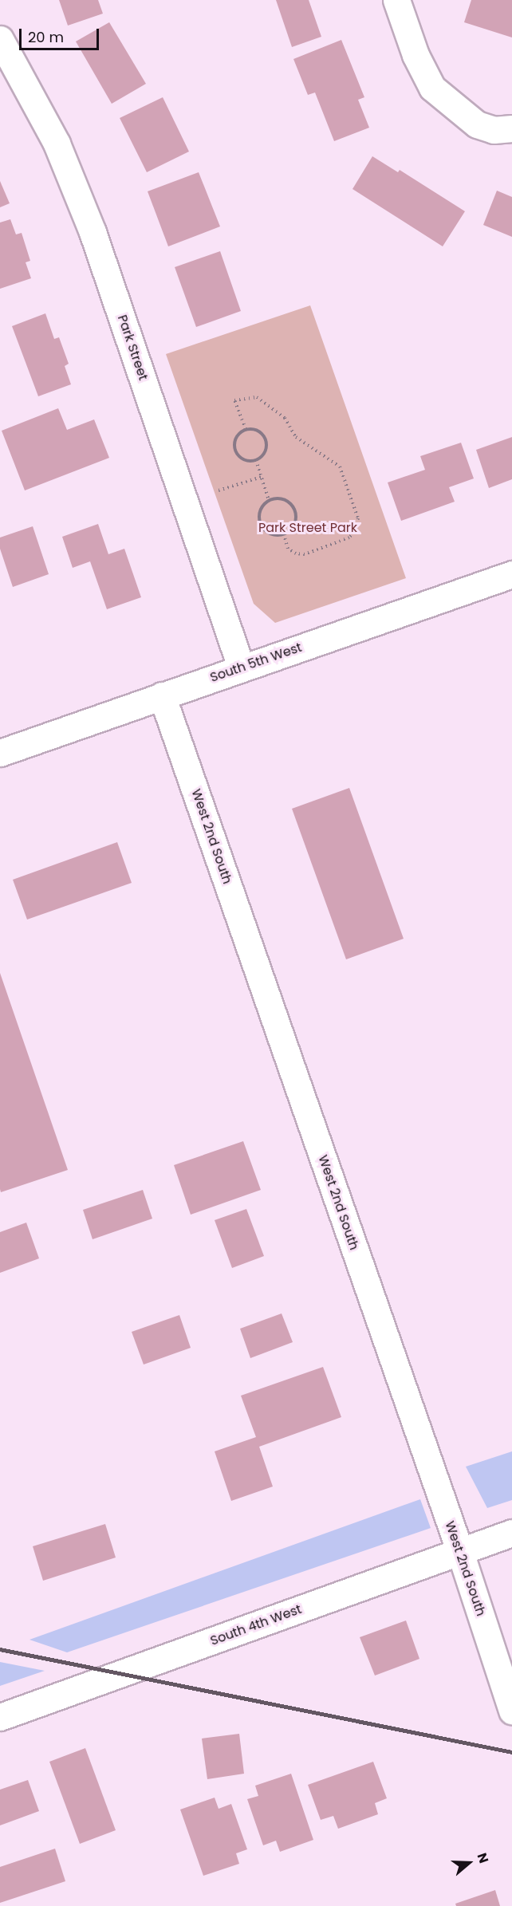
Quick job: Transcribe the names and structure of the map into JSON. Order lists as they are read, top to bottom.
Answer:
{
  "streets": {
    "street": [
      "Park Street",
      "South 5th West",
      "West 2nd South",
      "South 4th West"
    ]
  },
  "crossings": [
    ["Park Street", "South 5th West"],
    ["South 5th West", "West 2nd South"],
    ["West 2nd South", "South 4th West"]
  ],
  "parks": ["Park Street Park"],
  "scale_bar": "20 m",
  "north": "right"
}
